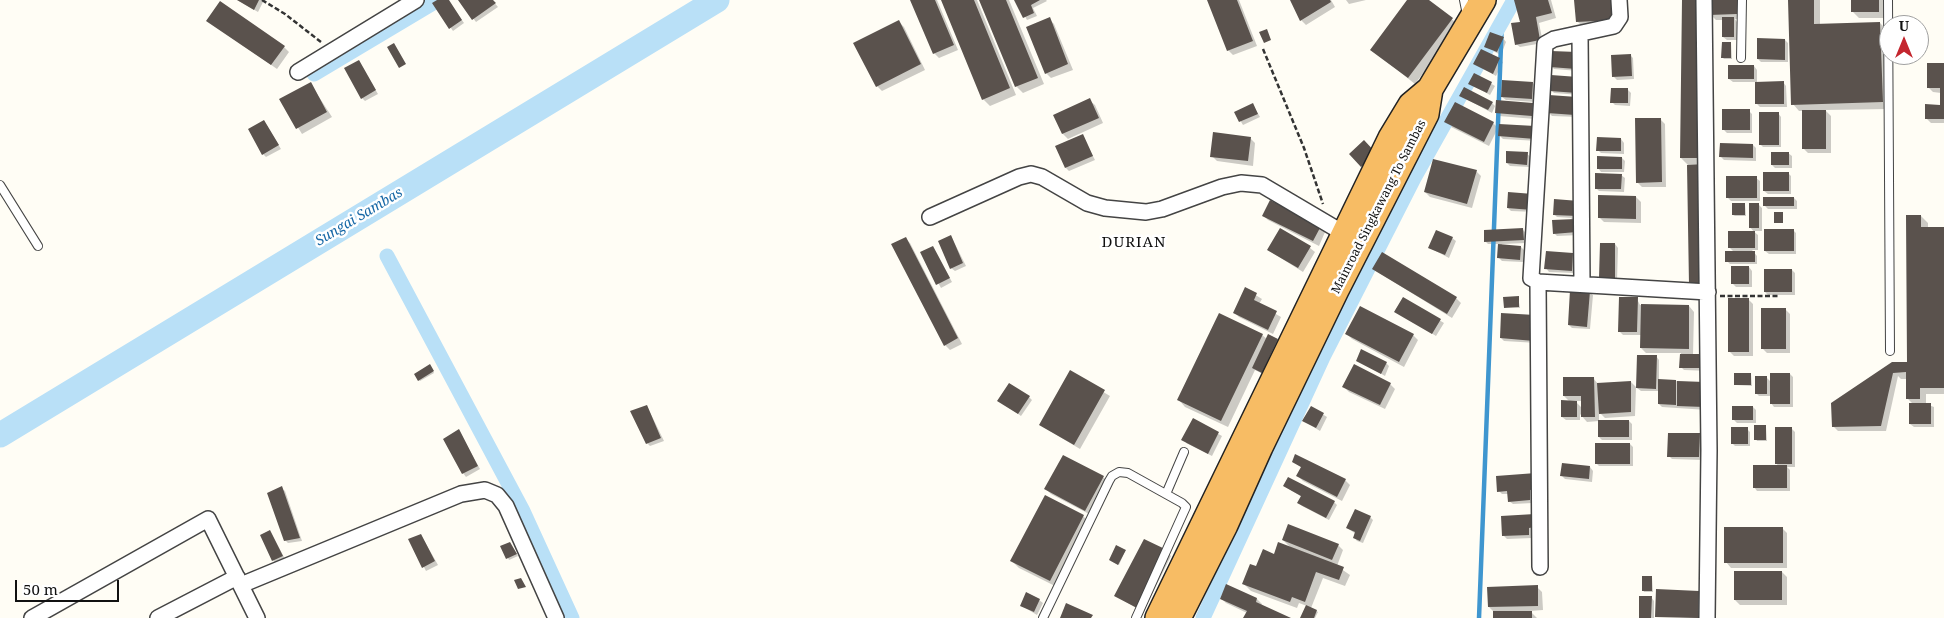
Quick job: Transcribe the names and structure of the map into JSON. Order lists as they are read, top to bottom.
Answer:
{
  "streets": {
    "highway": ["Mainroad Singkawang To Sambas"]
  },
  "districts": ["DURIAN"],
  "water": ["Sungai Sambas"],
  "scale_bar": "50 m",
  "north": "top"
}
